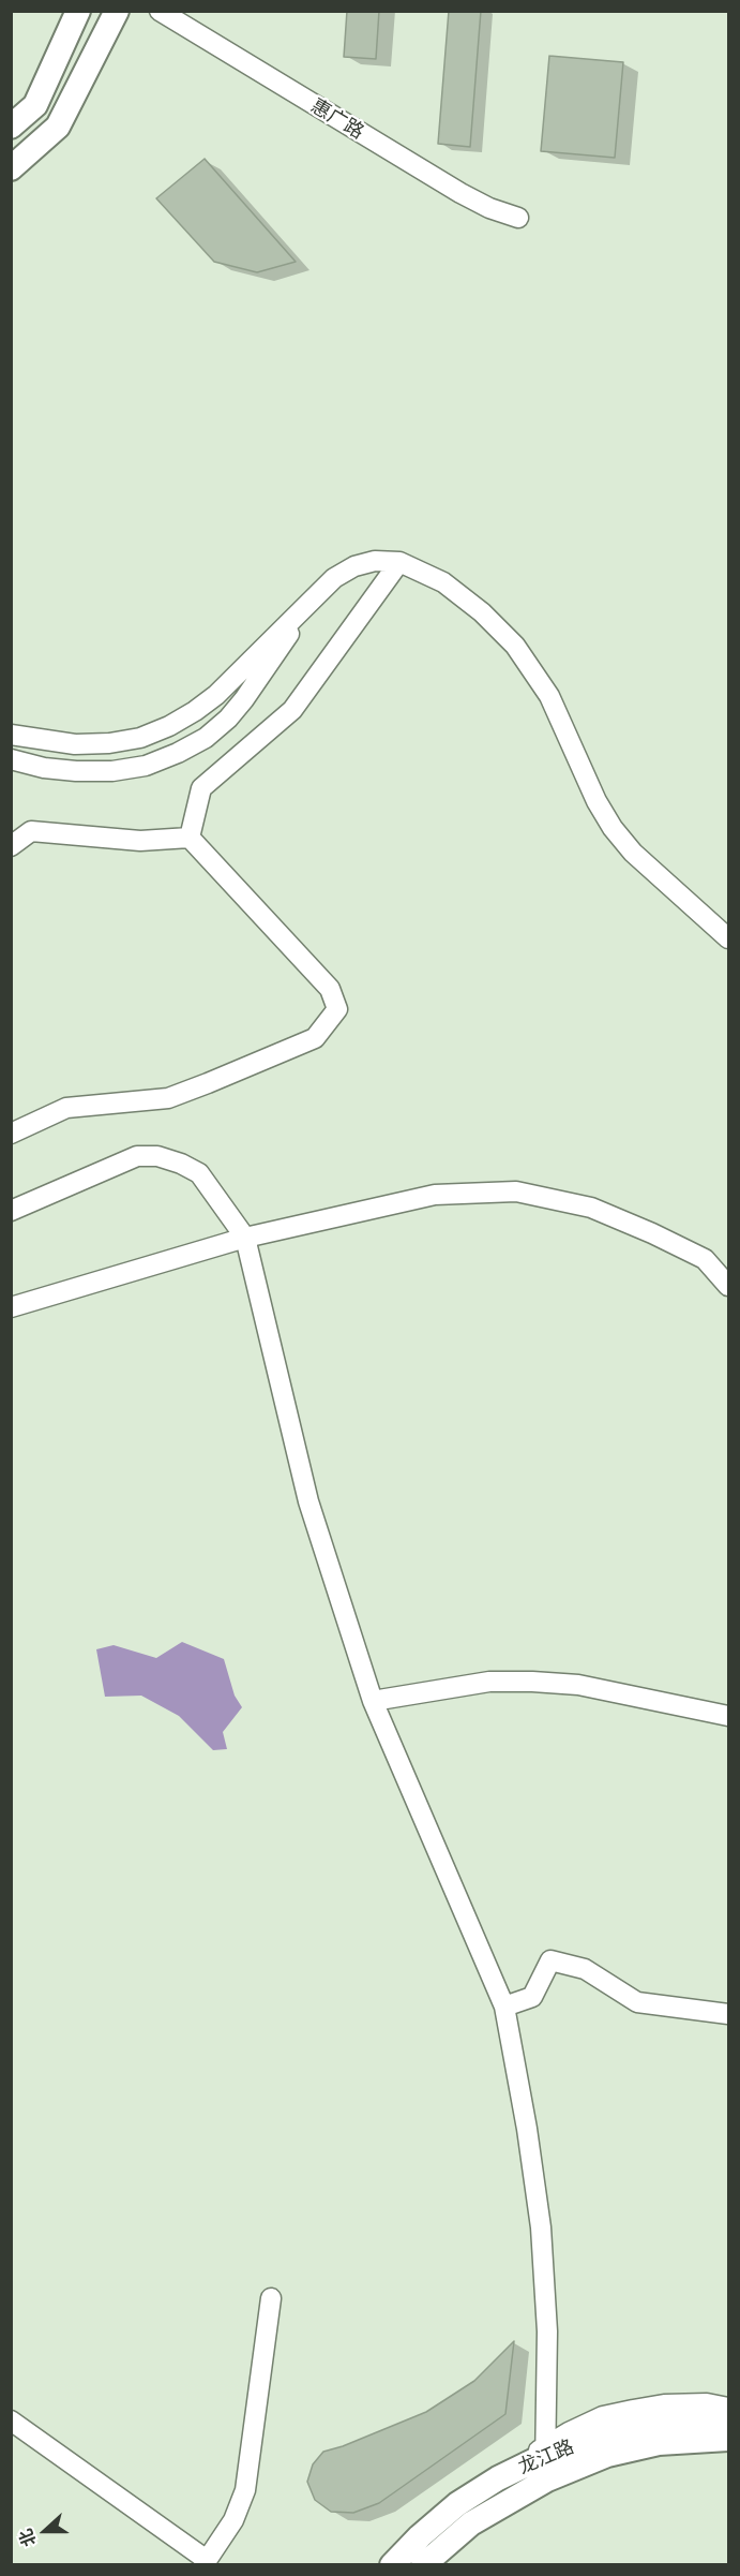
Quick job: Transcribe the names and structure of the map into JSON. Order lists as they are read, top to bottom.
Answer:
{
  "streets": {
    "main road": ["龙江路"],
    "street": ["惠广路"]
  },
  "north": "left"
}
